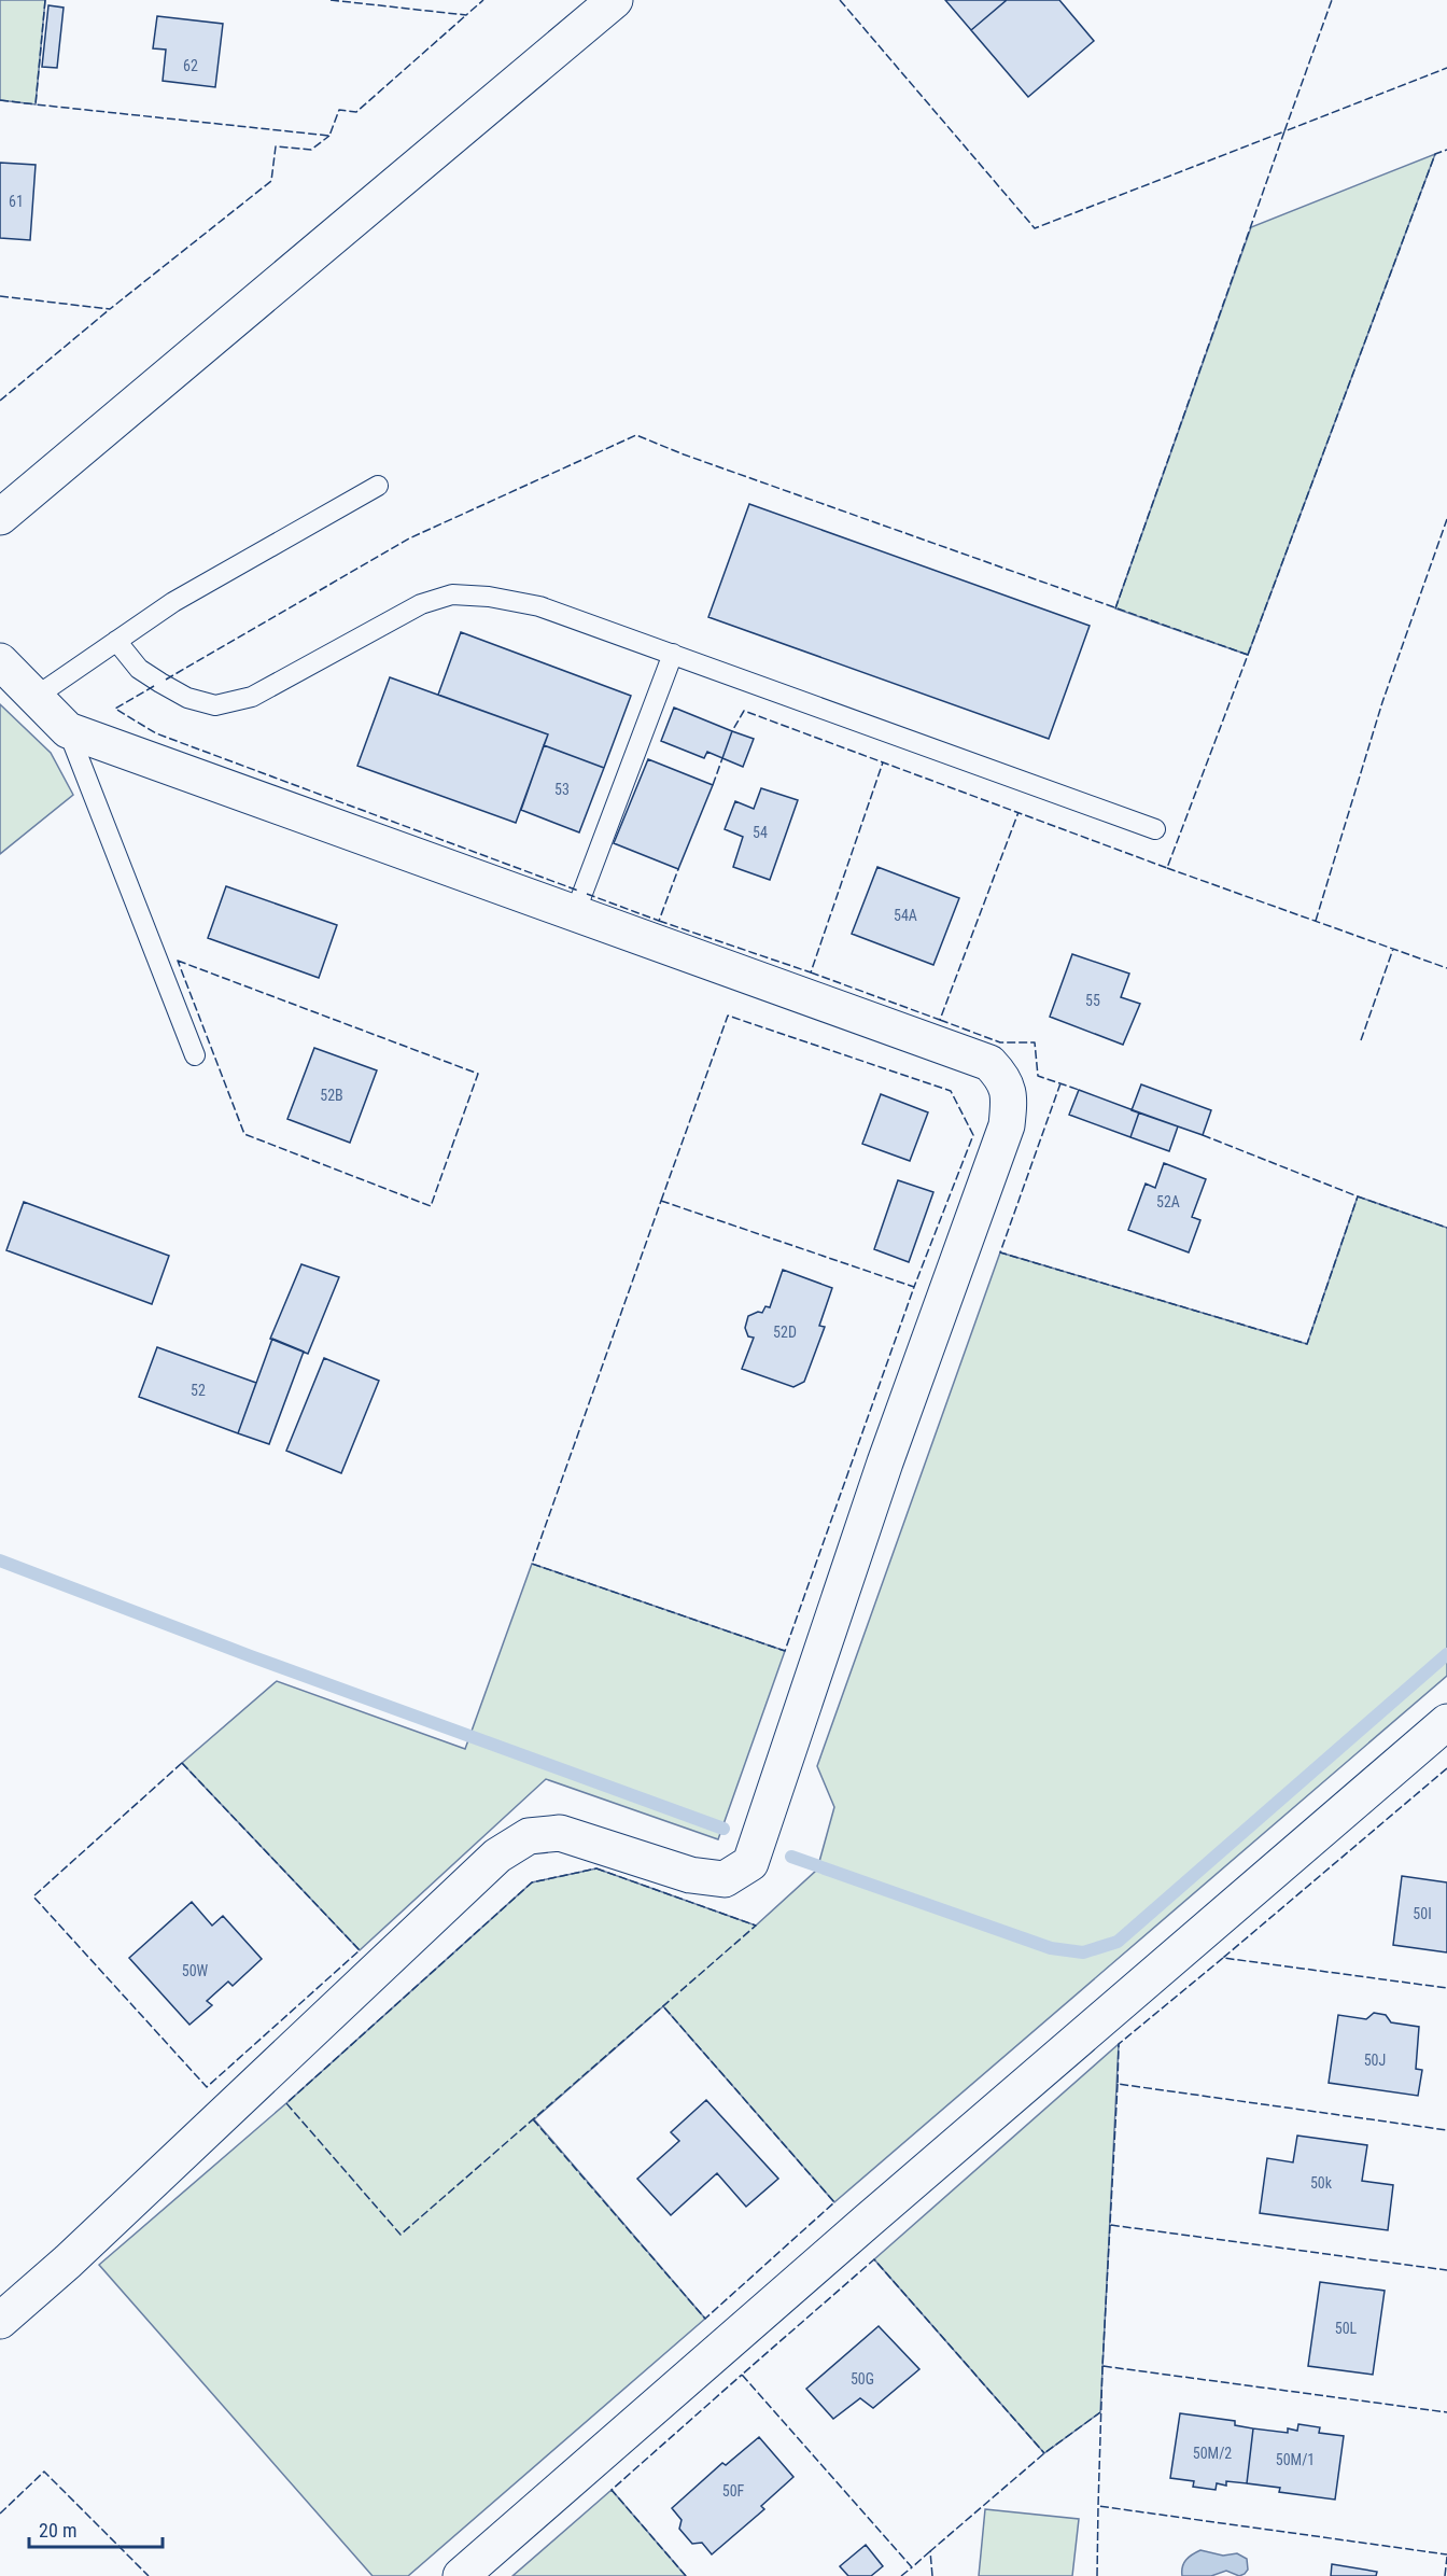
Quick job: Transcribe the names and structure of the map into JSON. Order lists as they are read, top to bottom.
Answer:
{
  "house_numbers": [
    "62",
    "61",
    "53",
    "54",
    "54A",
    "55",
    "52B",
    "52A",
    "52D",
    "52",
    "50I",
    "50W",
    "50J",
    "50k",
    "50L",
    "50G",
    "50M/2",
    "50M/1",
    "50F"
  ],
  "scale_bar": "20 m"
}
